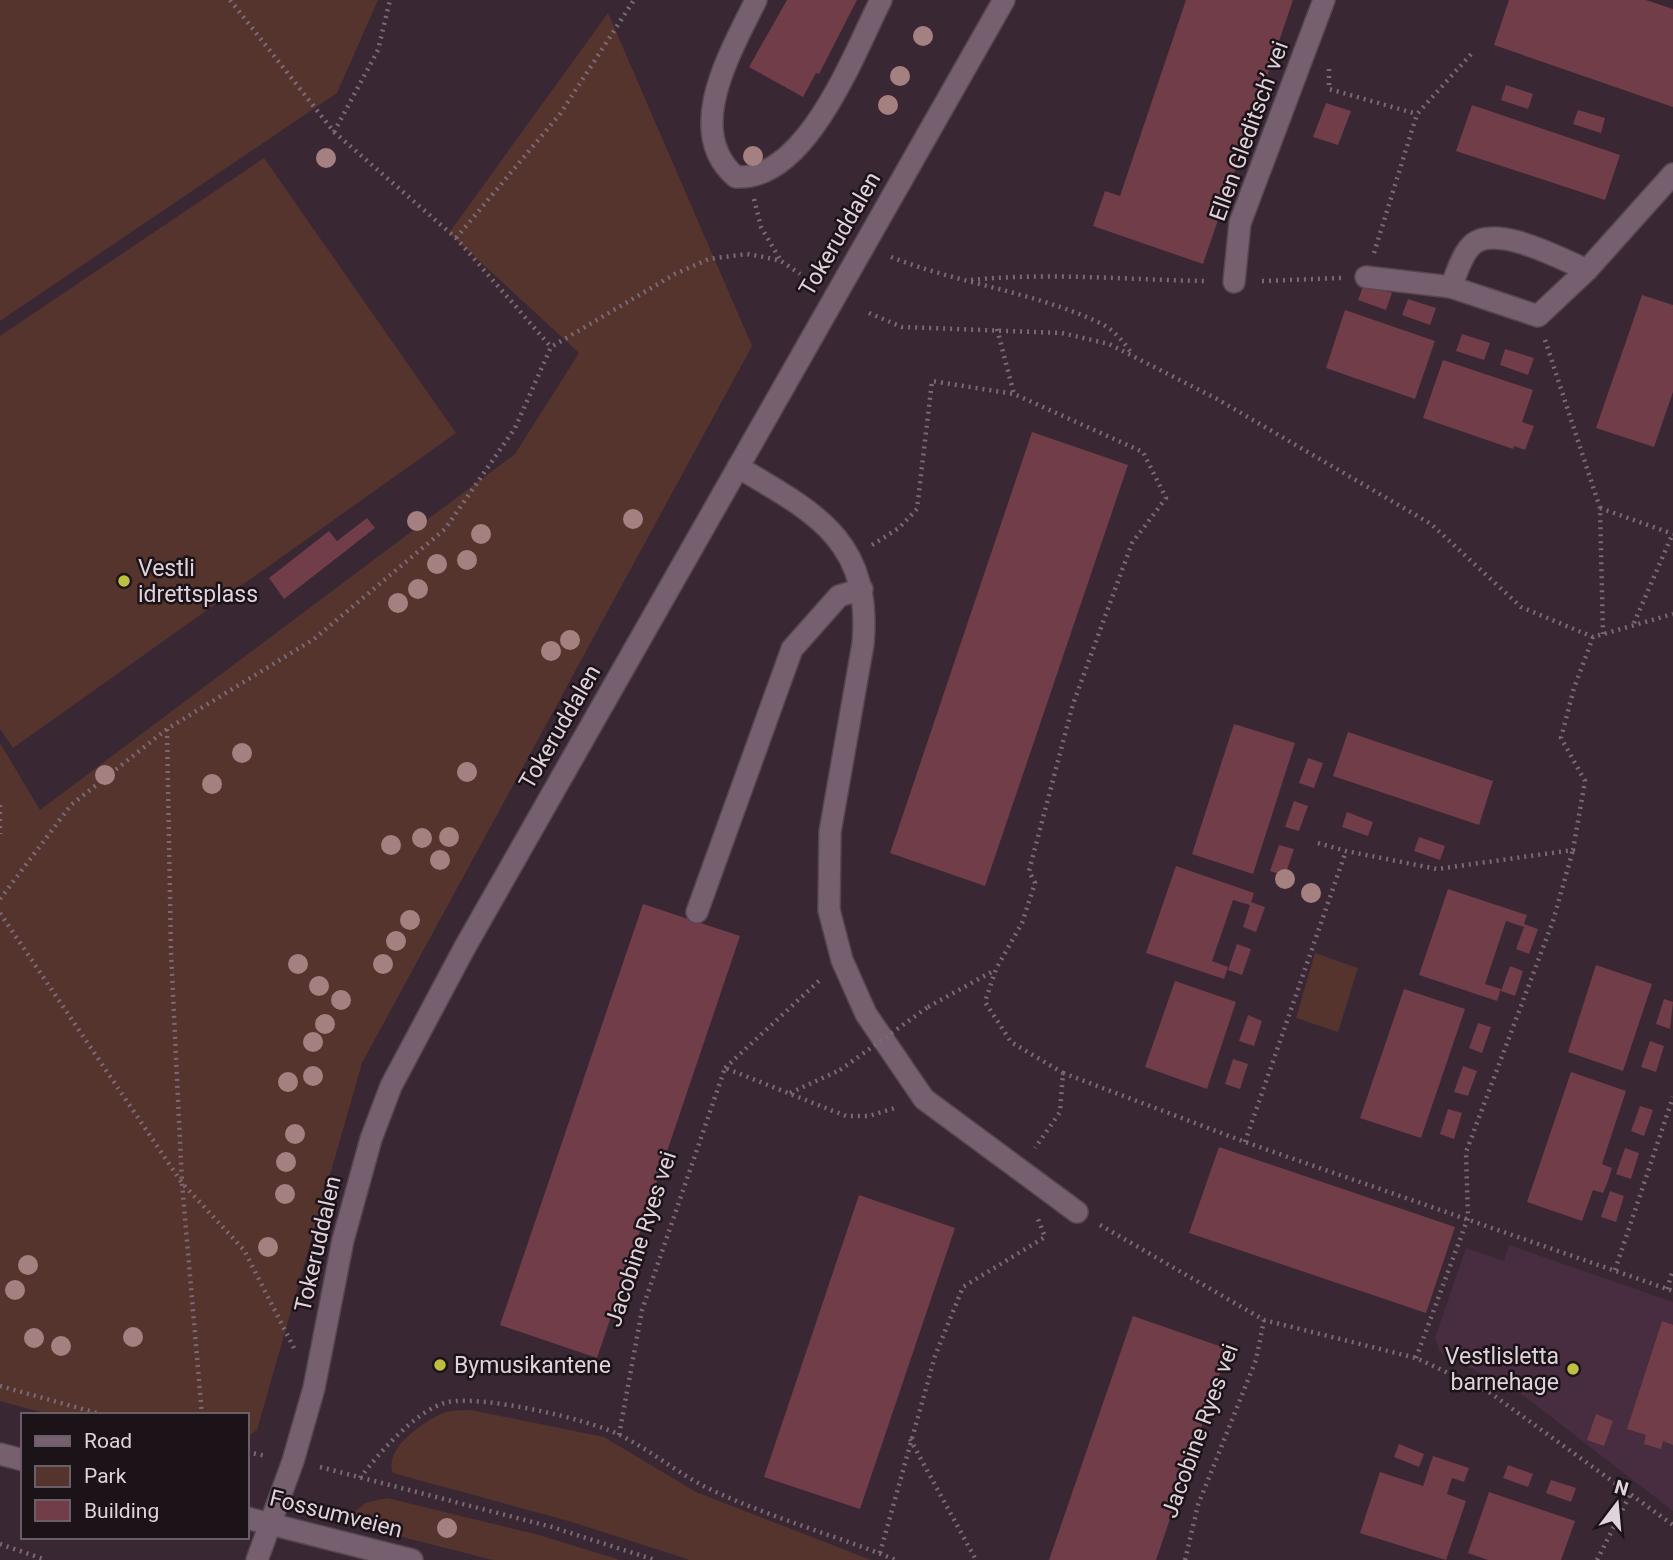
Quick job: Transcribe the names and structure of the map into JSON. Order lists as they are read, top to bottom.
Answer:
{
  "streets": {
    "street": ["Ellen Gleditsch’ vei", "Tokeruddalen", "Fossumveien"],
    "path": ["Jacobine Ryes vei"]
  },
  "crossings": [
    ["Tokeruddalen", "Fossumveien"]
  ],
  "places": ["Vestli idrettsplass", "Bymusikantene", "Vestlisletta barnehage"],
  "legend": ["Road", "Park", "Building"],
  "north": "top"
}
